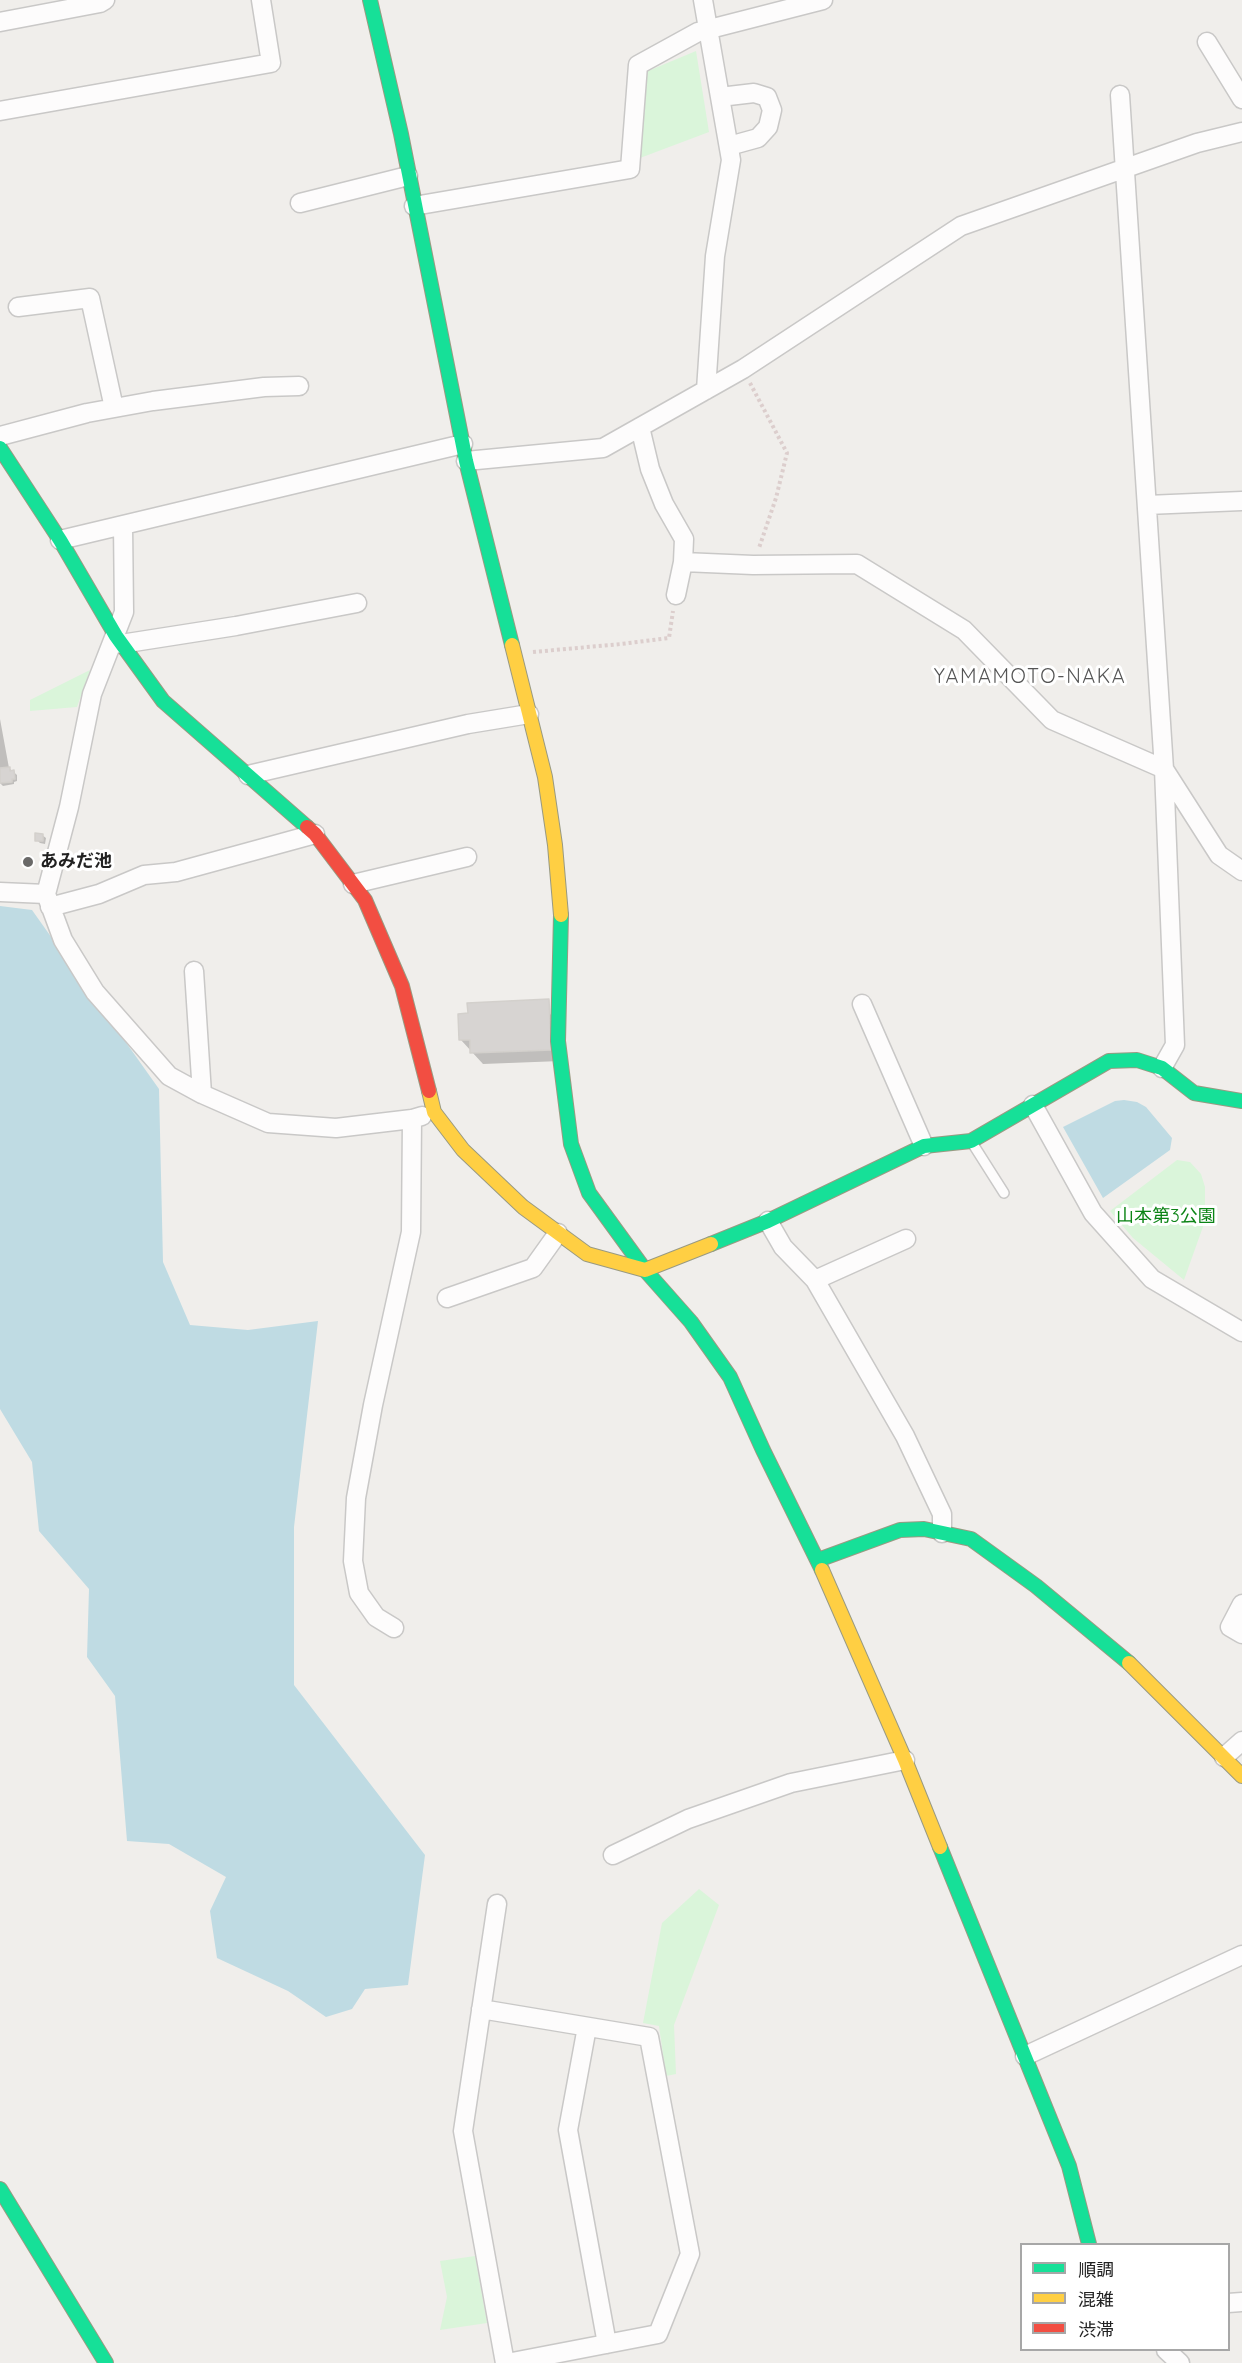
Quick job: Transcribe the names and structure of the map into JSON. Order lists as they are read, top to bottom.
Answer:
{
  "districts": ["YAMAMOTO-NAKA"],
  "parks": ["山本第3公園"],
  "places": ["あみだ池"],
  "legend": ["順調", "混雑", "渋滞"]
}
